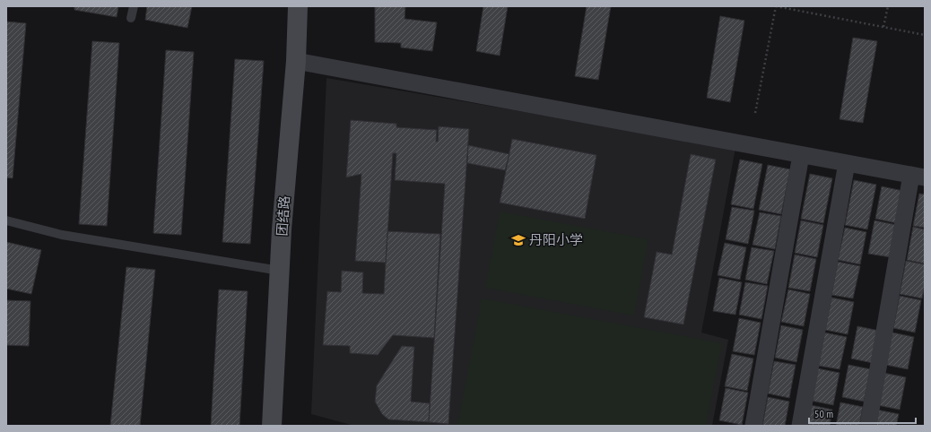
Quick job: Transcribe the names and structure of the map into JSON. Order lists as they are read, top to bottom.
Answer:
{
  "streets": {
    "main road": ["团结路"]
  },
  "places": {
    "school or university": ["丹阳小学"]
  },
  "scale_bar": "50 m"
}
